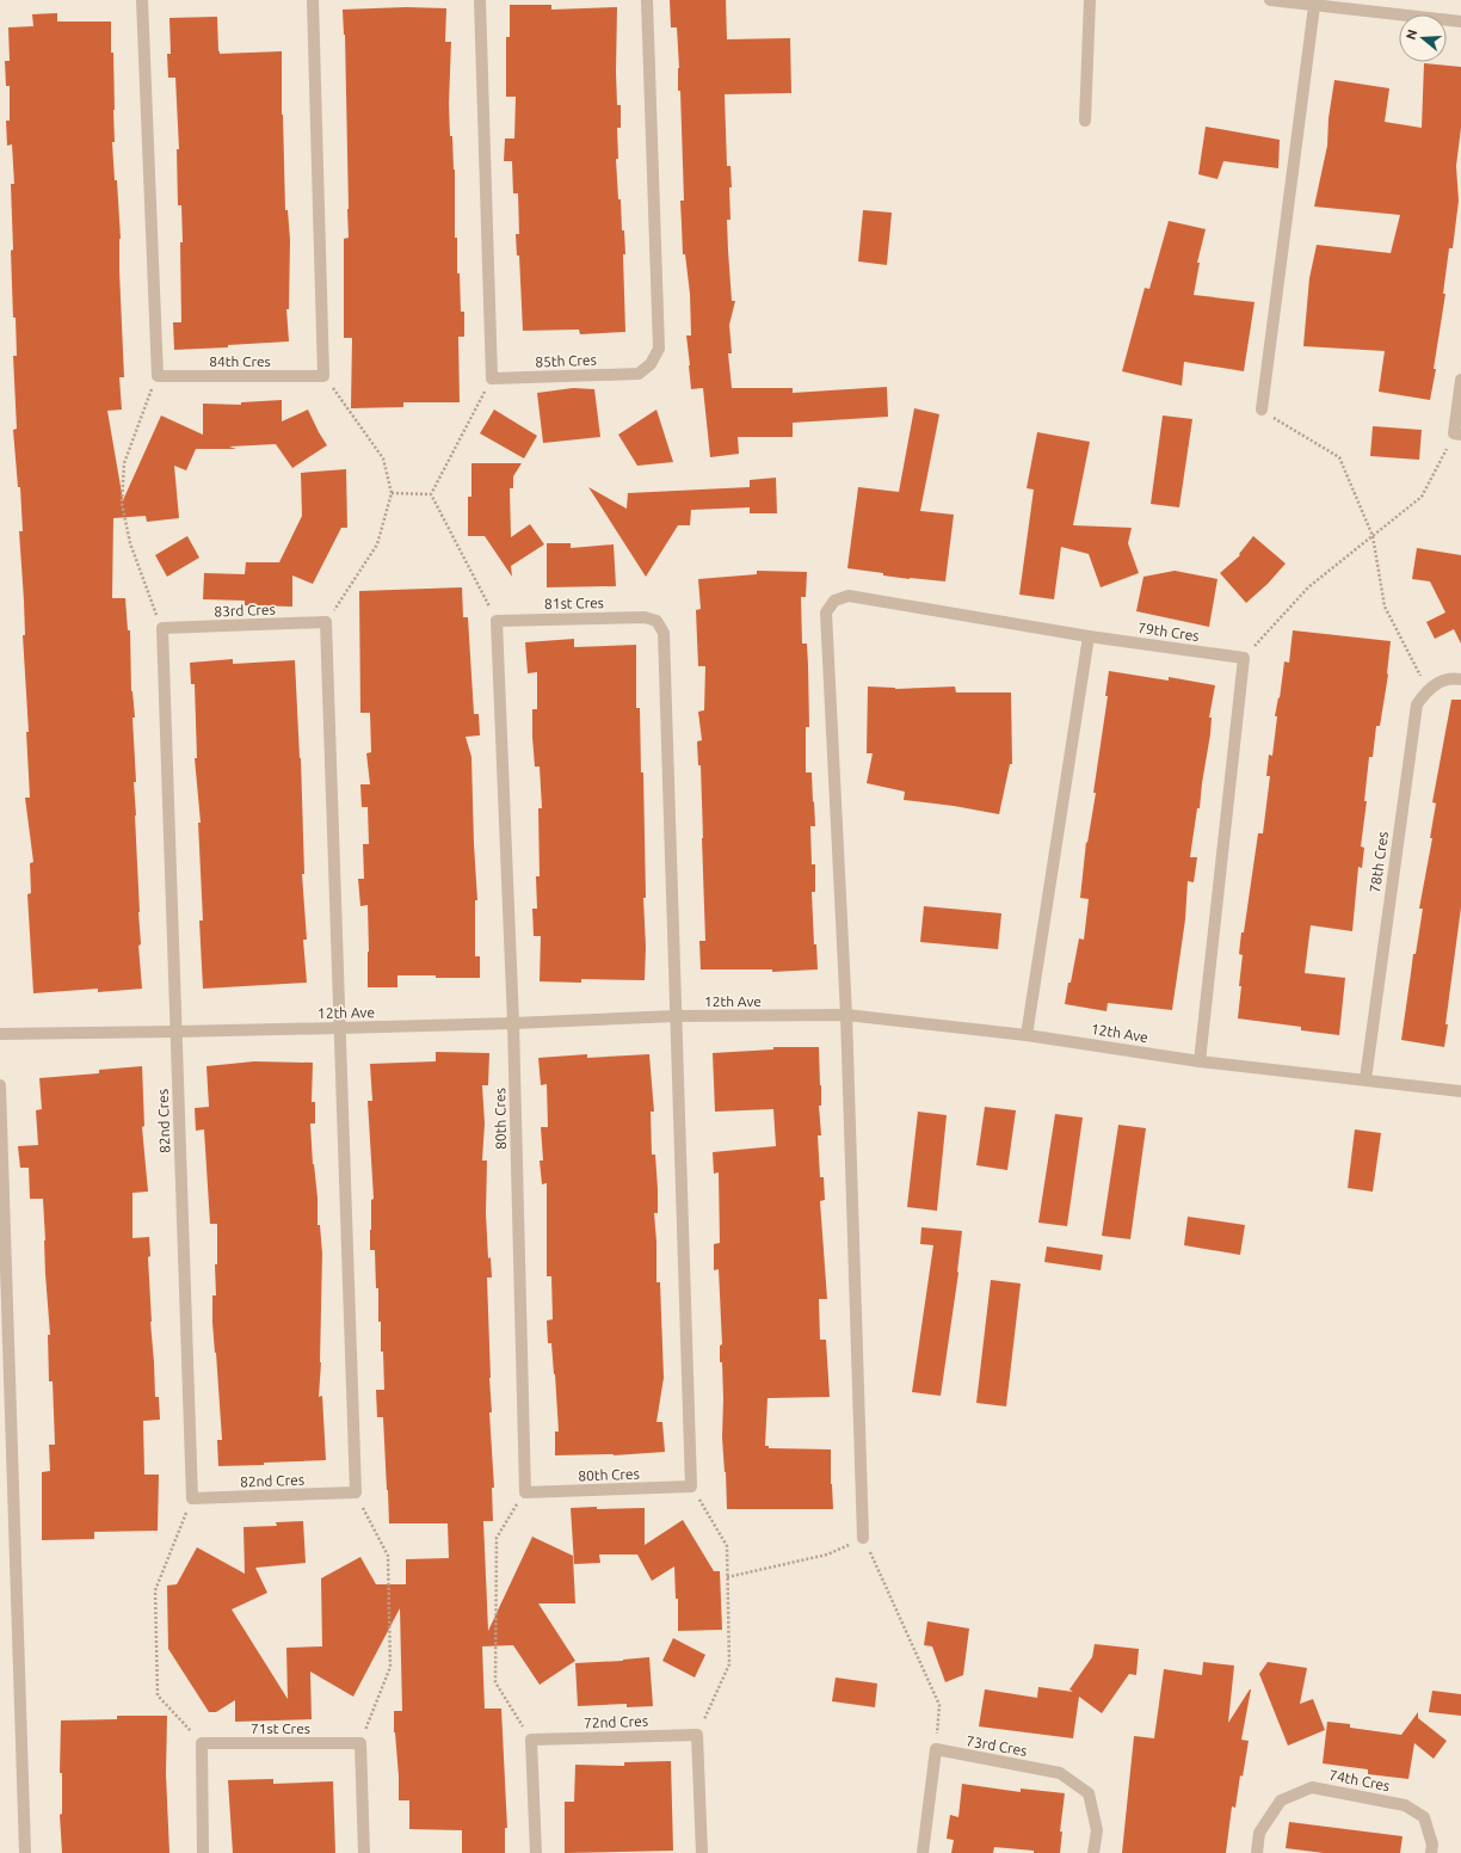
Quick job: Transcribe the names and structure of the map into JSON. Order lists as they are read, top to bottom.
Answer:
{
  "streets": {
    "street": [
      "84th Cres",
      "85th Cres",
      "81st Cres",
      "83rd Cres",
      "79th Cres",
      "78th Cres",
      "12th Ave",
      "80th Cres",
      "82nd Cres",
      "72nd Cres",
      "71st Cres",
      "73rd Cres",
      "74th Cres"
    ]
  },
  "crossings": [
    ["81st Cres", "12th Ave"],
    ["79th Cres", "12th Ave"],
    ["78th Cres", "12th Ave"],
    ["12th Ave", "80th Cres"],
    ["12th Ave", "82nd Cres"]
  ],
  "north": "left"
}
